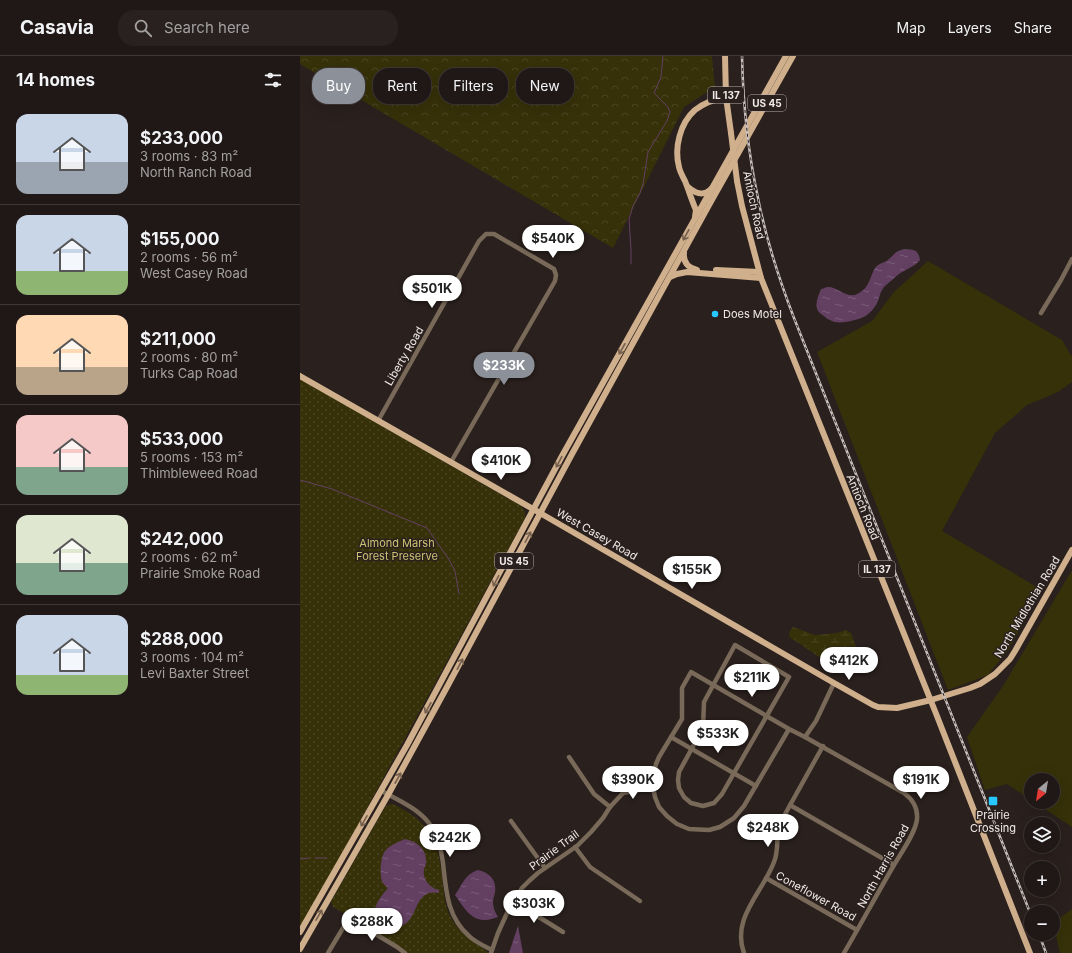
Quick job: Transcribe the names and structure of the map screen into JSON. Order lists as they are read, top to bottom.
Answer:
{
  "streets": {
    "main road": [
      "IL 137",
      "US 45",
      "Antioch Road",
      "West Casey Road",
      "North Midlothian Road"
    ],
    "street": [
      "Liberty Road",
      "Prairie Trail",
      "North Harris Road",
      "Coneflower Road"
    ]
  },
  "crossings": [
    ["US 45", "West Casey Road"],
    ["Antioch Road", "West Casey Road"],
    ["Antioch Road", "North Midlothian Road"],
    ["Liberty Road", "West Casey Road"],
    ["West Casey Road", "North Midlothian Road"],
    ["North Harris Road", "Coneflower Road"]
  ],
  "parks": ["Almond Marsh Forest Preserve"],
  "places": {
    "other": ["Does Motel"],
    "transit": ["Prairie Crossing"]
  },
  "north": "bottom left",
  "page": {
    "header": "Casavia",
    "search": "Search here",
    "nav": ["Map", "Layers", "Share"],
    "heading": "14 homes",
    "chip": [
      "Buy",
      "Rent",
      "Filters",
      "New"
    ],
    "list": [
      {
        "name": "$233,000",
        "note": "3 rooms · 83 m² · North Ranch Road"
      },
      {
        "name": "$155,000",
        "note": "2 rooms · 56 m² · West Casey Road"
      },
      {
        "name": "$211,000",
        "note": "2 rooms · 80 m² · Turks Cap Road"
      },
      {
        "name": "$533,000",
        "note": "5 rooms · 153 m² · Thimbleweed Road"
      },
      {
        "name": "$242,000",
        "note": "2 rooms · 62 m² · Prairie Smoke Road"
      },
      {
        "name": "$288,000",
        "note": "3 rooms · 104 m² · Levi Baxter Street"
      }
    ],
    "price": [
      "$540K",
      "$501K",
      "$233K",
      "$410K",
      "$155K",
      "$412K",
      "$211K",
      "$533K",
      "$390K",
      "$191K",
      "$248K",
      "$242K",
      "$303K",
      "$288K"
    ],
    "map_buttons": ["+", "−"]
  }
}
